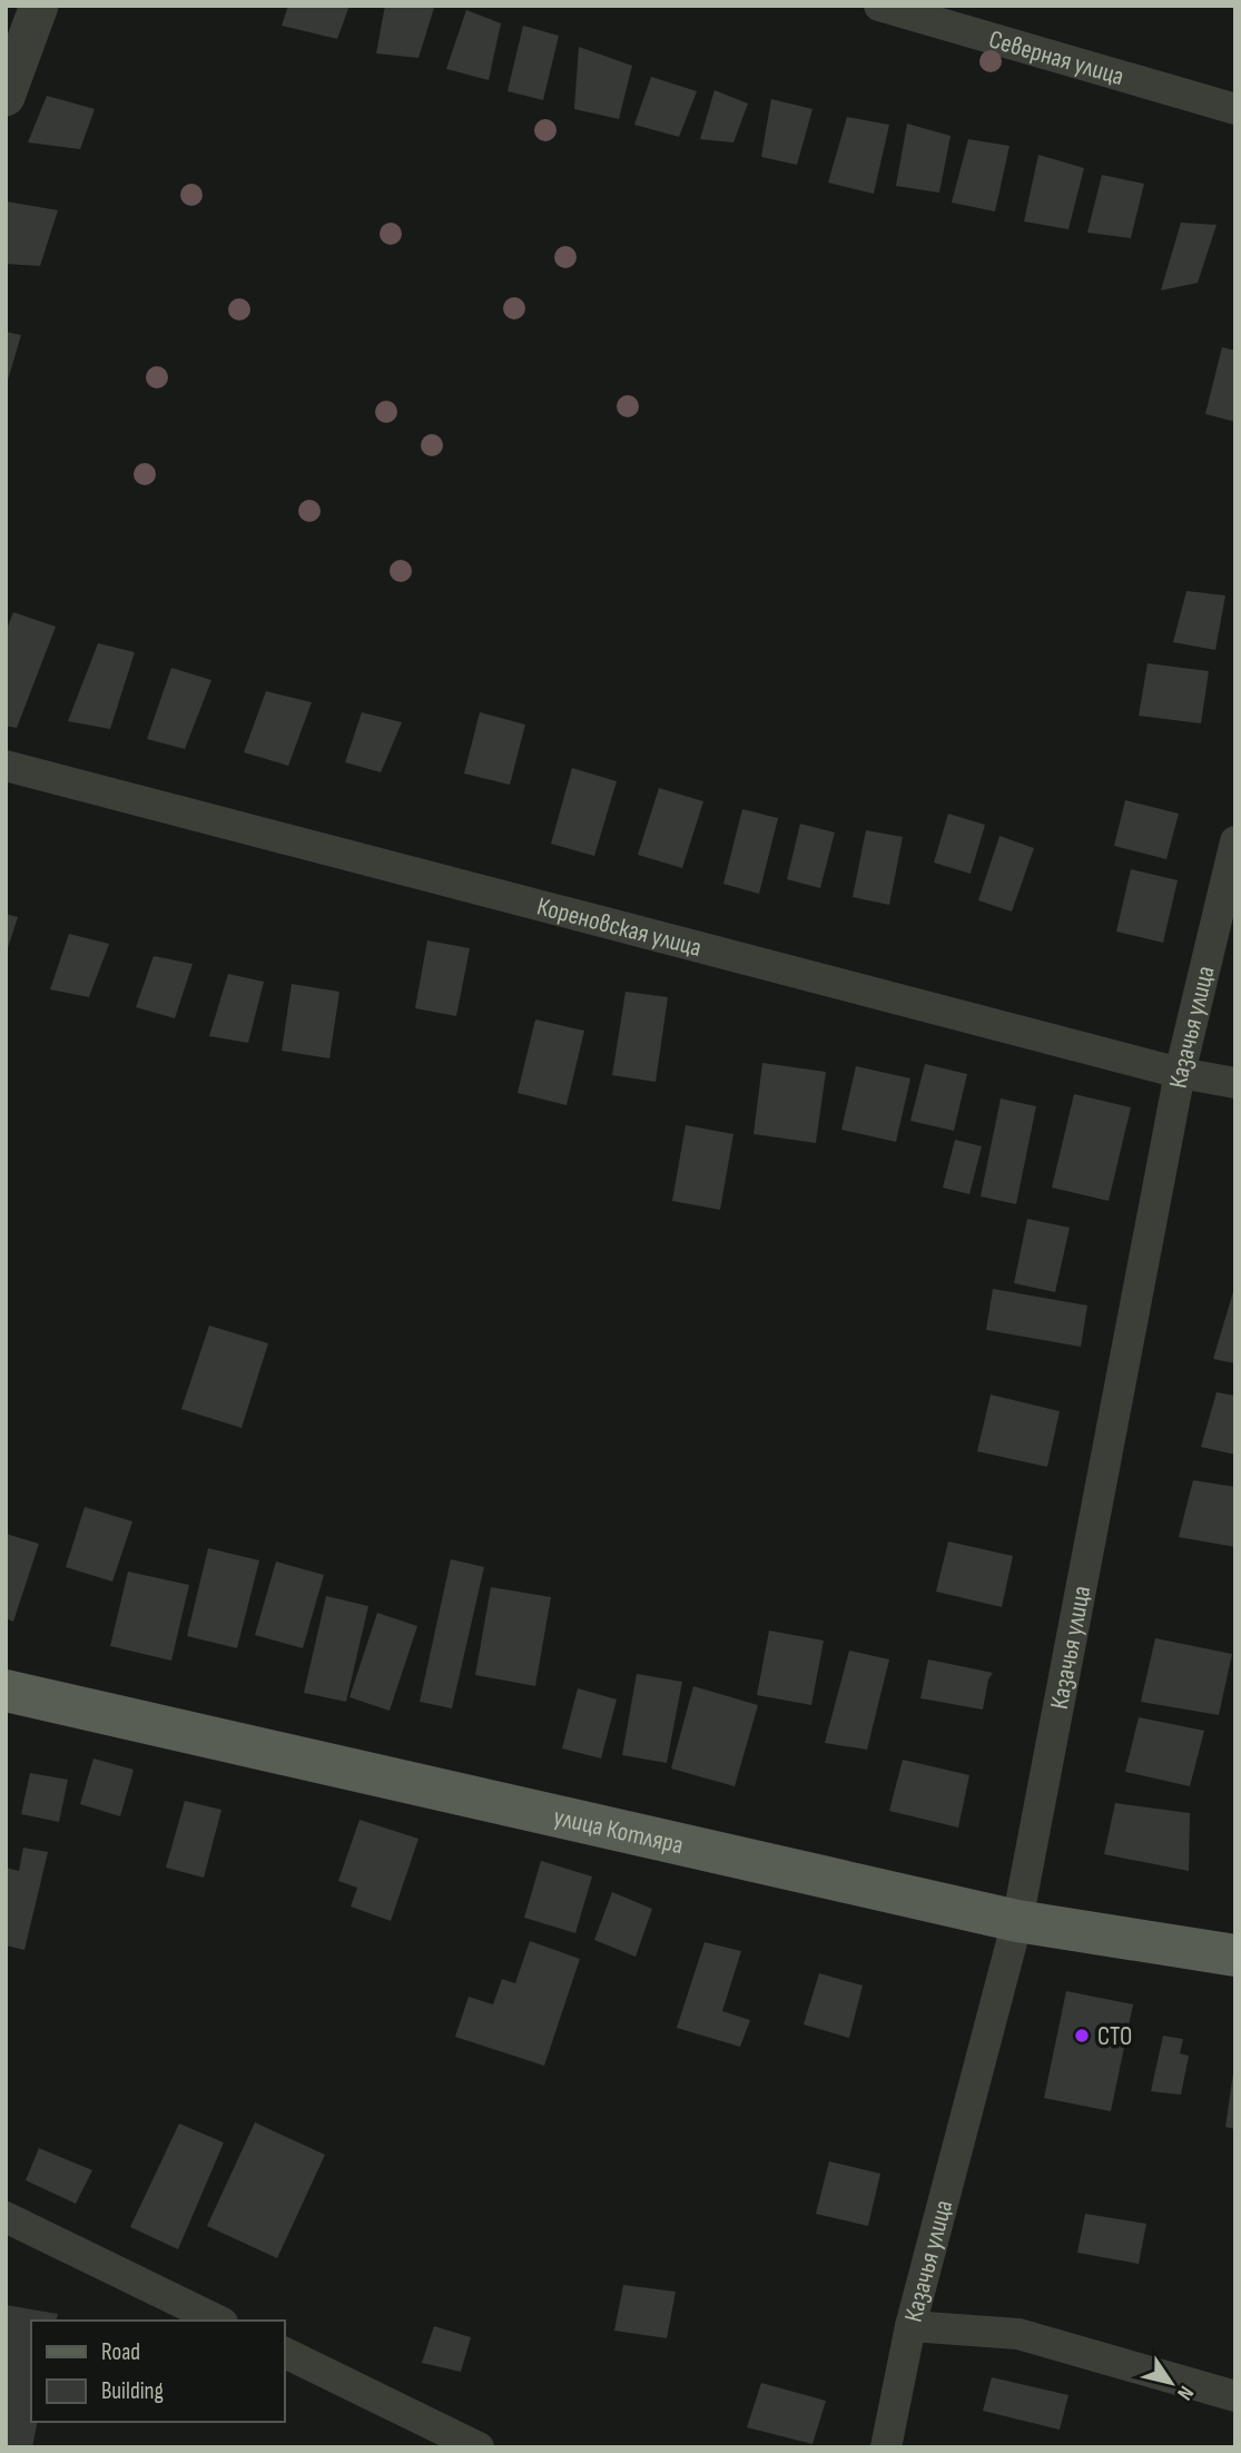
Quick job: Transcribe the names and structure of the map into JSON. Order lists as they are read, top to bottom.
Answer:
{
  "streets": {
    "main road": ["улица Котляра"],
    "street": ["Северная улица", "Кореновская улица", "Казачья улица"]
  },
  "crossings": [
    ["Кореновская улица", "Казачья улица"],
    ["Казачья улица", "улица Котляра"]
  ],
  "places": ["СТО"],
  "legend": ["Road", "Building"],
  "north": "bottom right"
}
